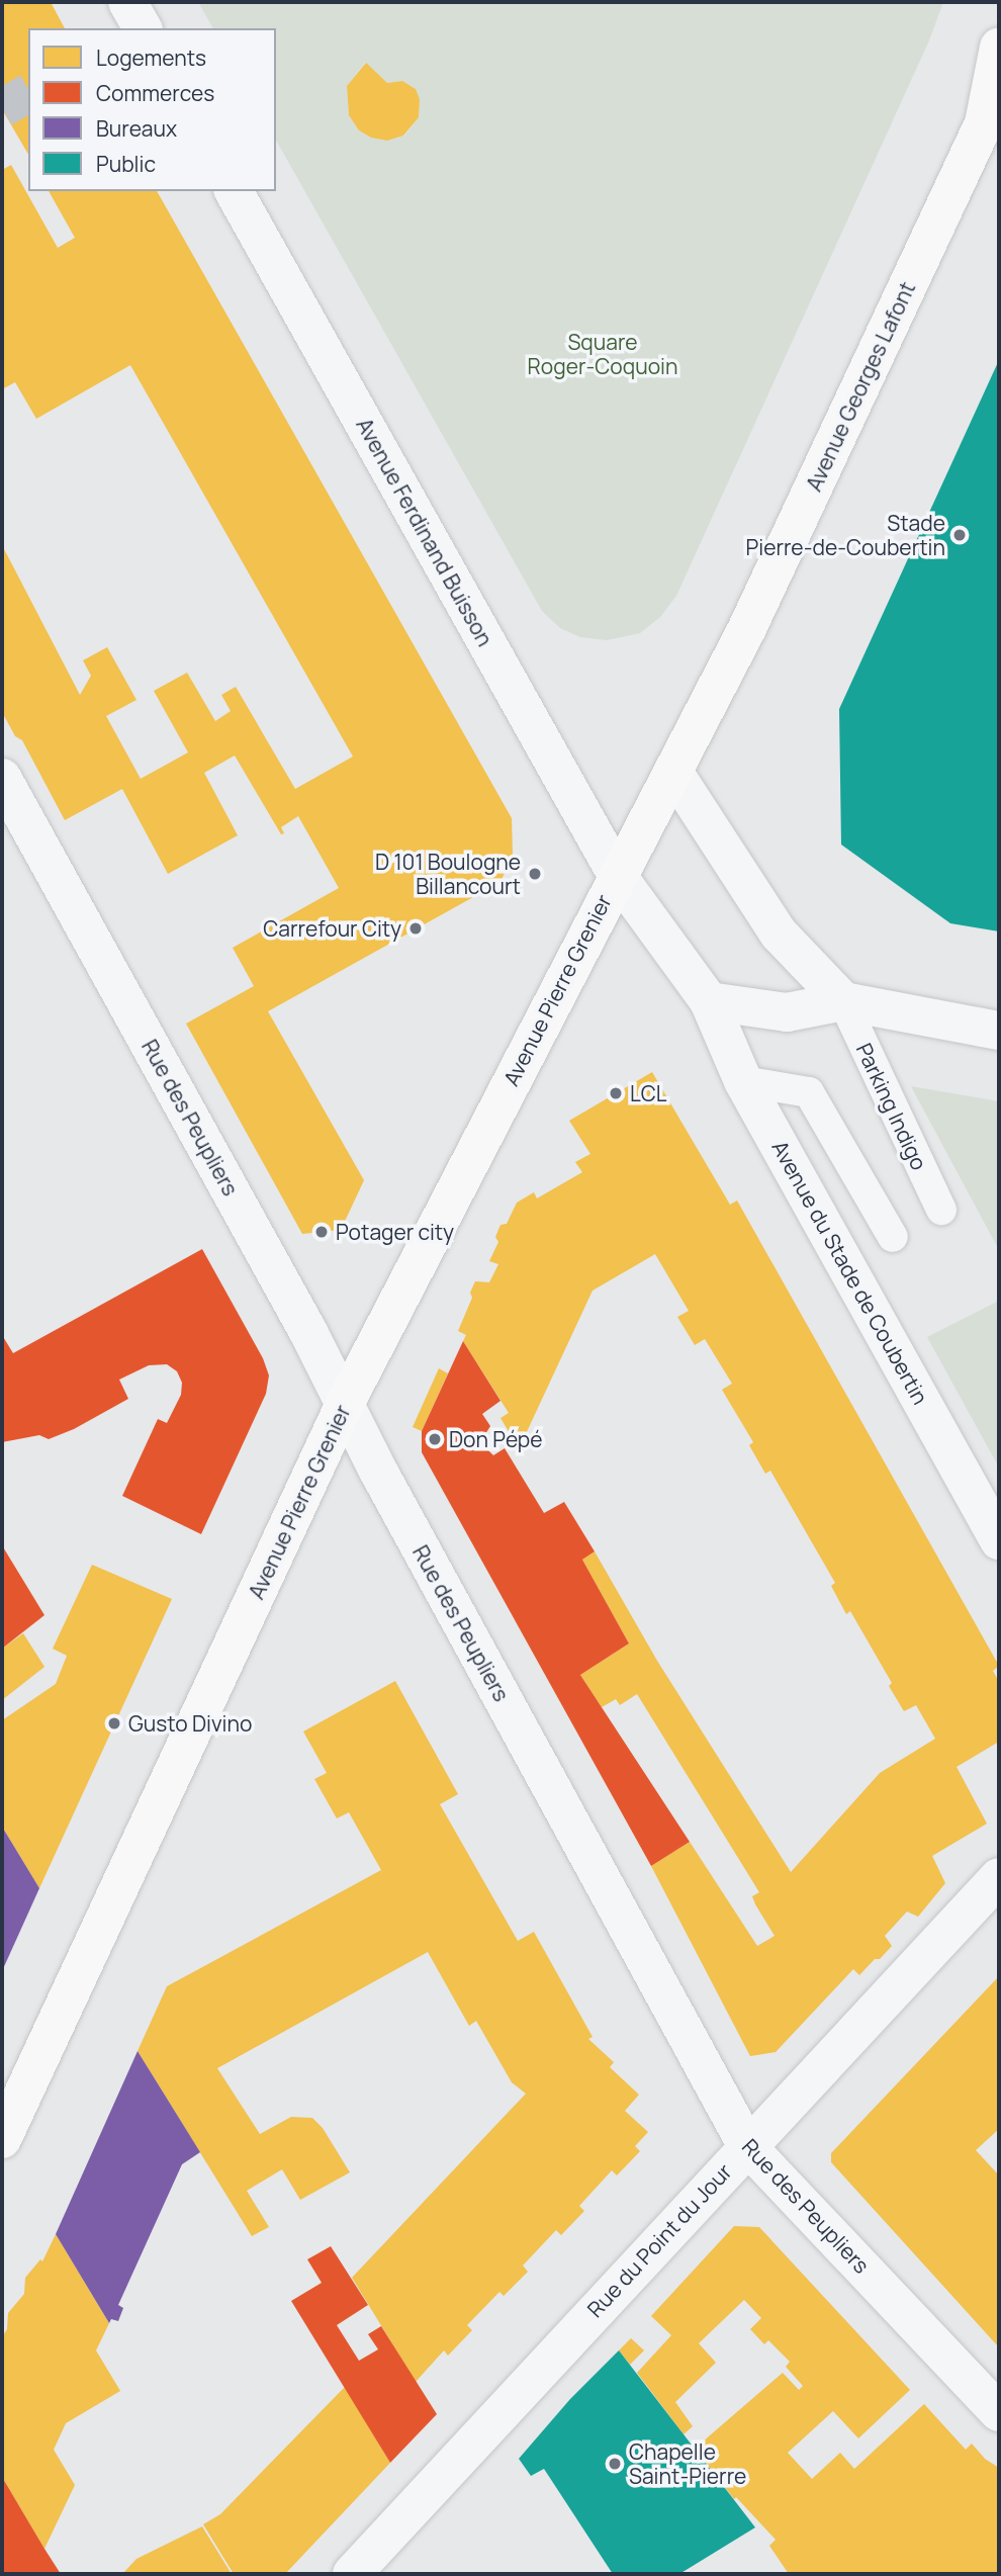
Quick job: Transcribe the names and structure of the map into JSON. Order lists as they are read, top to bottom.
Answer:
{
  "streets": {
    "main road": ["Avenue Georges Lafont", "Avenue Pierre Grenier"],
    "street": [
      "Avenue Ferdinand Buisson",
      "Rue des Peupliers",
      "Avenue du Stade de Coubertin",
      "Rue du Point du Jour"
    ],
    "lane": ["Parking Indigo"]
  },
  "crossings": [
    ["Avenue Georges Lafont", "Avenue Ferdinand Buisson"],
    ["Avenue Georges Lafont", "Avenue Pierre Grenier"],
    ["Avenue Ferdinand Buisson", "Avenue Pierre Grenier"],
    ["Avenue Ferdinand Buisson", "Avenue du Stade de Coubertin"],
    ["Avenue Pierre Grenier", "Rue des Peupliers"],
    ["Rue des Peupliers", "Rue du Point du Jour"]
  ],
  "parks": ["Square Roger-Coquoin"],
  "places": [
    "Stade Pierre-de-Coubertin",
    "D 101 Boulogne Billancourt",
    "Carrefour City",
    "LCL",
    "Potager city",
    "Don Pépé",
    "Gusto Divino",
    "Chapelle Saint-Pierre"
  ],
  "legend": [
    "Logements",
    "Commerces",
    "Bureaux",
    "Public"
  ]
}
